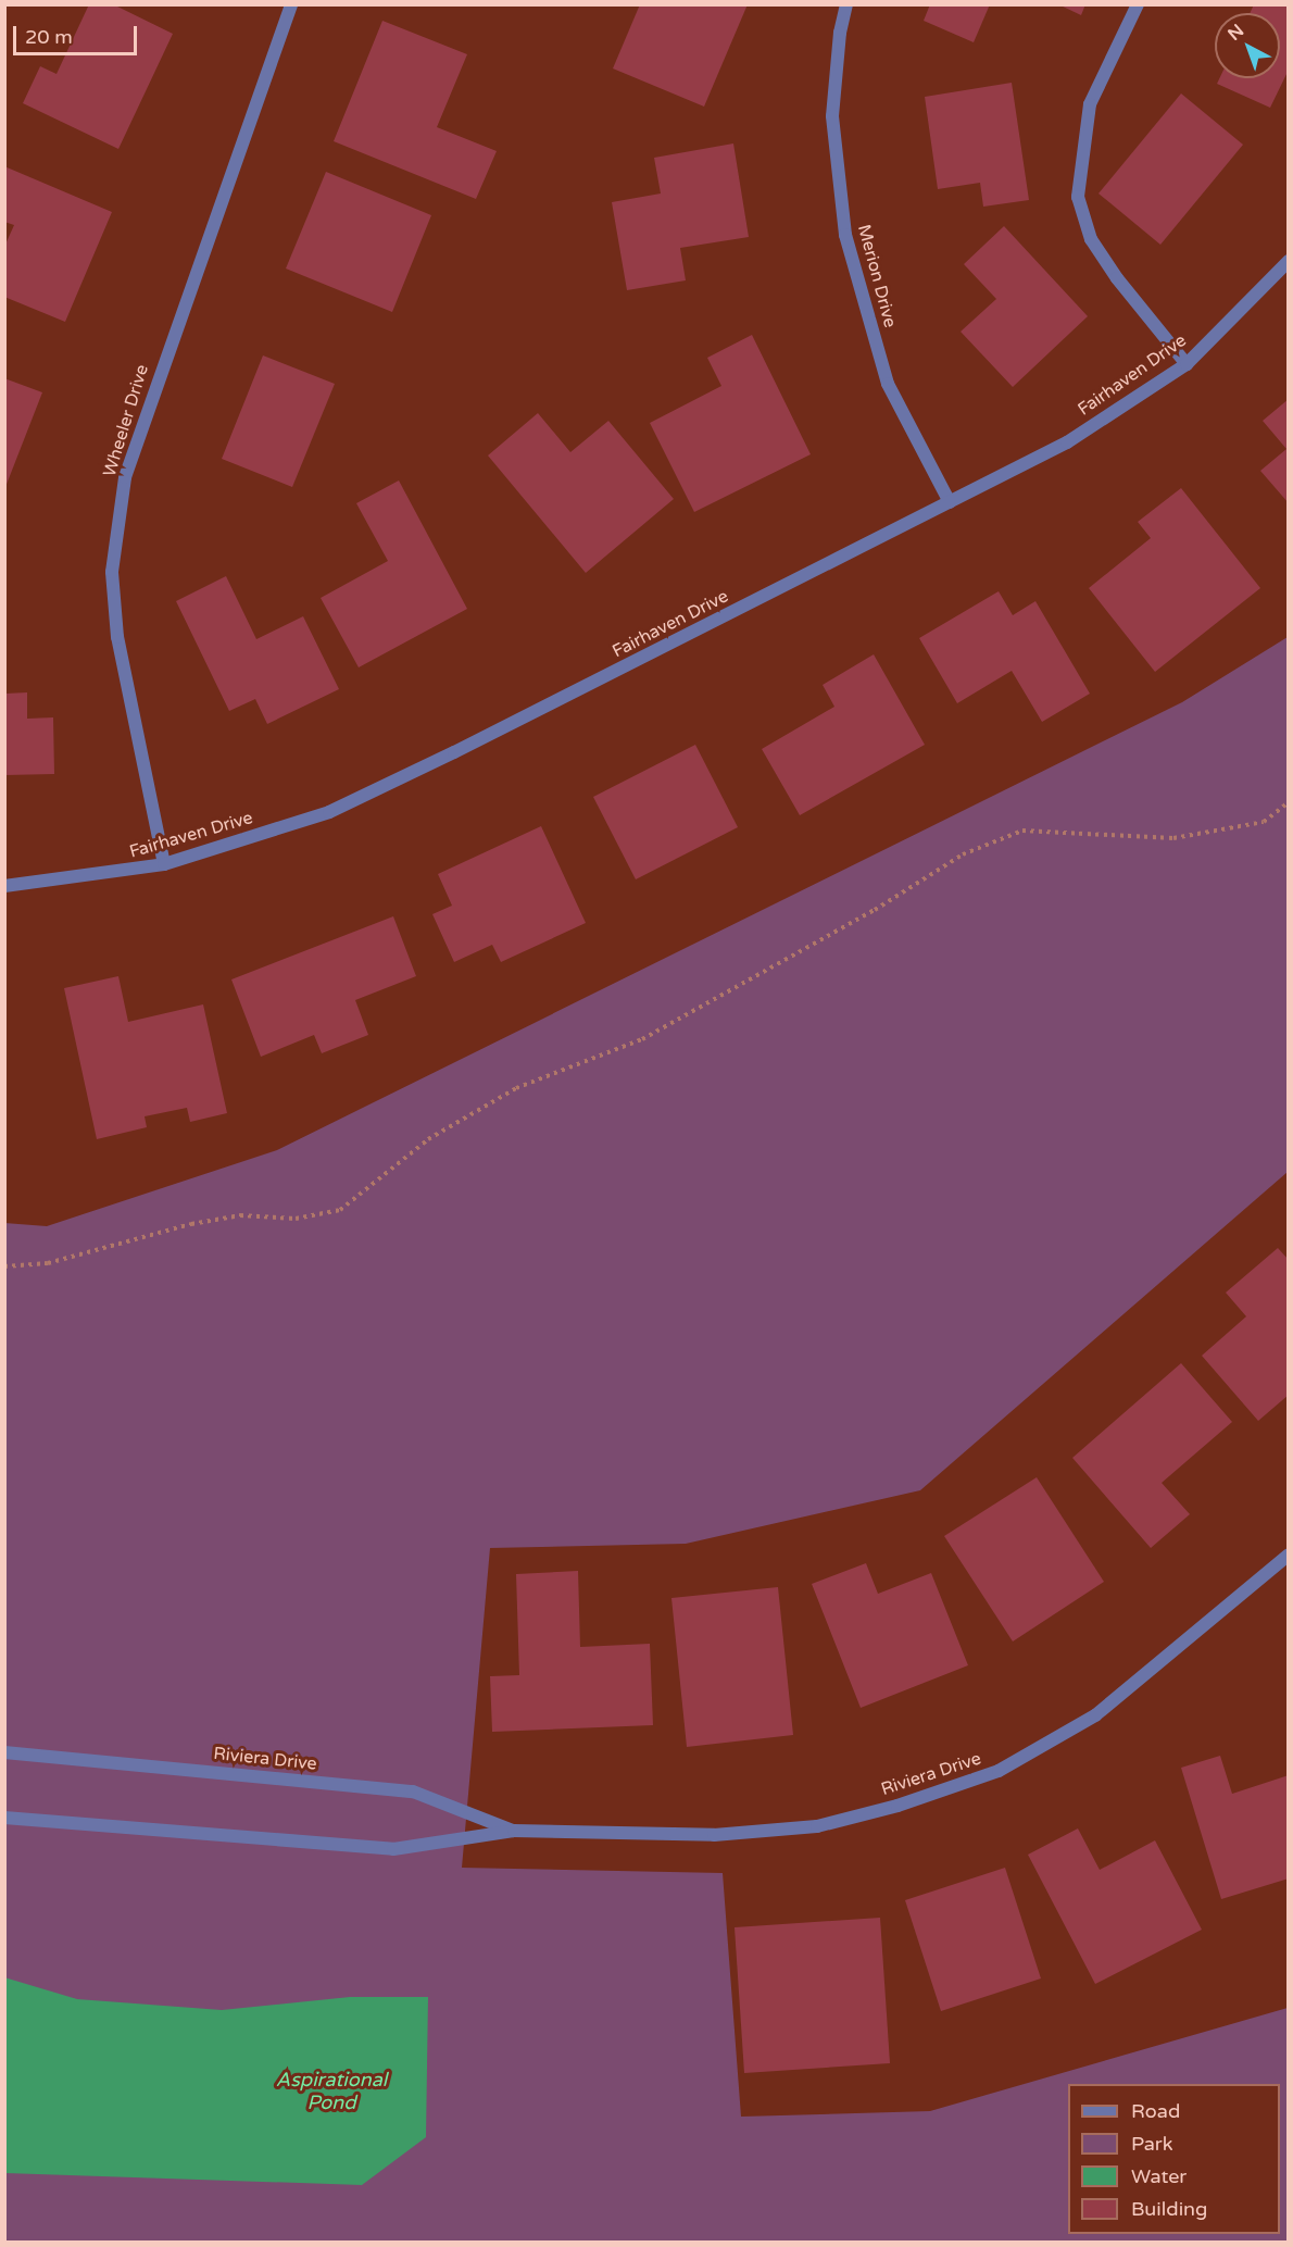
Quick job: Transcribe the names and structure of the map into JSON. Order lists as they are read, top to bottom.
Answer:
{
  "streets": {
    "street": [
      "Merion Drive",
      "Fairhaven Drive",
      "Wheeler Drive",
      "Riviera Drive"
    ]
  },
  "crossings": [
    ["Merion Drive", "Fairhaven Drive"],
    ["Fairhaven Drive", "Wheeler Drive"]
  ],
  "water": ["Aspirational Pond"],
  "legend": [
    "Road",
    "Park",
    "Water",
    "Building"
  ],
  "scale_bar": "20 m",
  "north": "top left"
}
